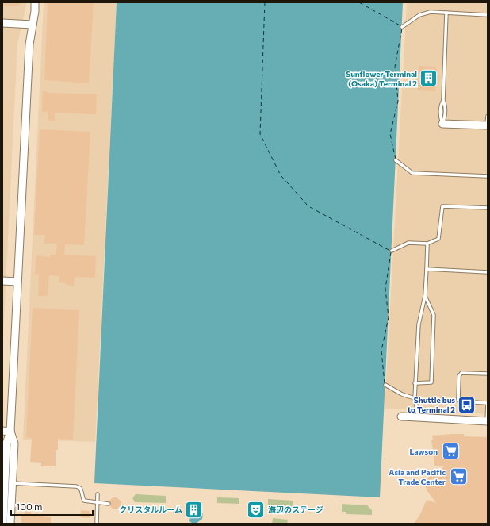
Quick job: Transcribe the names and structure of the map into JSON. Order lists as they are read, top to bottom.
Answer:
{
  "places": {
    "building": ["Sunflower Terminal (Osaka) Terminal 2", "クリスタルルーム"],
    "bus stop": ["Shuttle bus to Terminal 2"],
    "supermarket": ["Lawson", "Asia and Pacific Trade Center"],
    "theatre": ["海辺のステージ"]
  },
  "scale_bar": "100 m"
}
